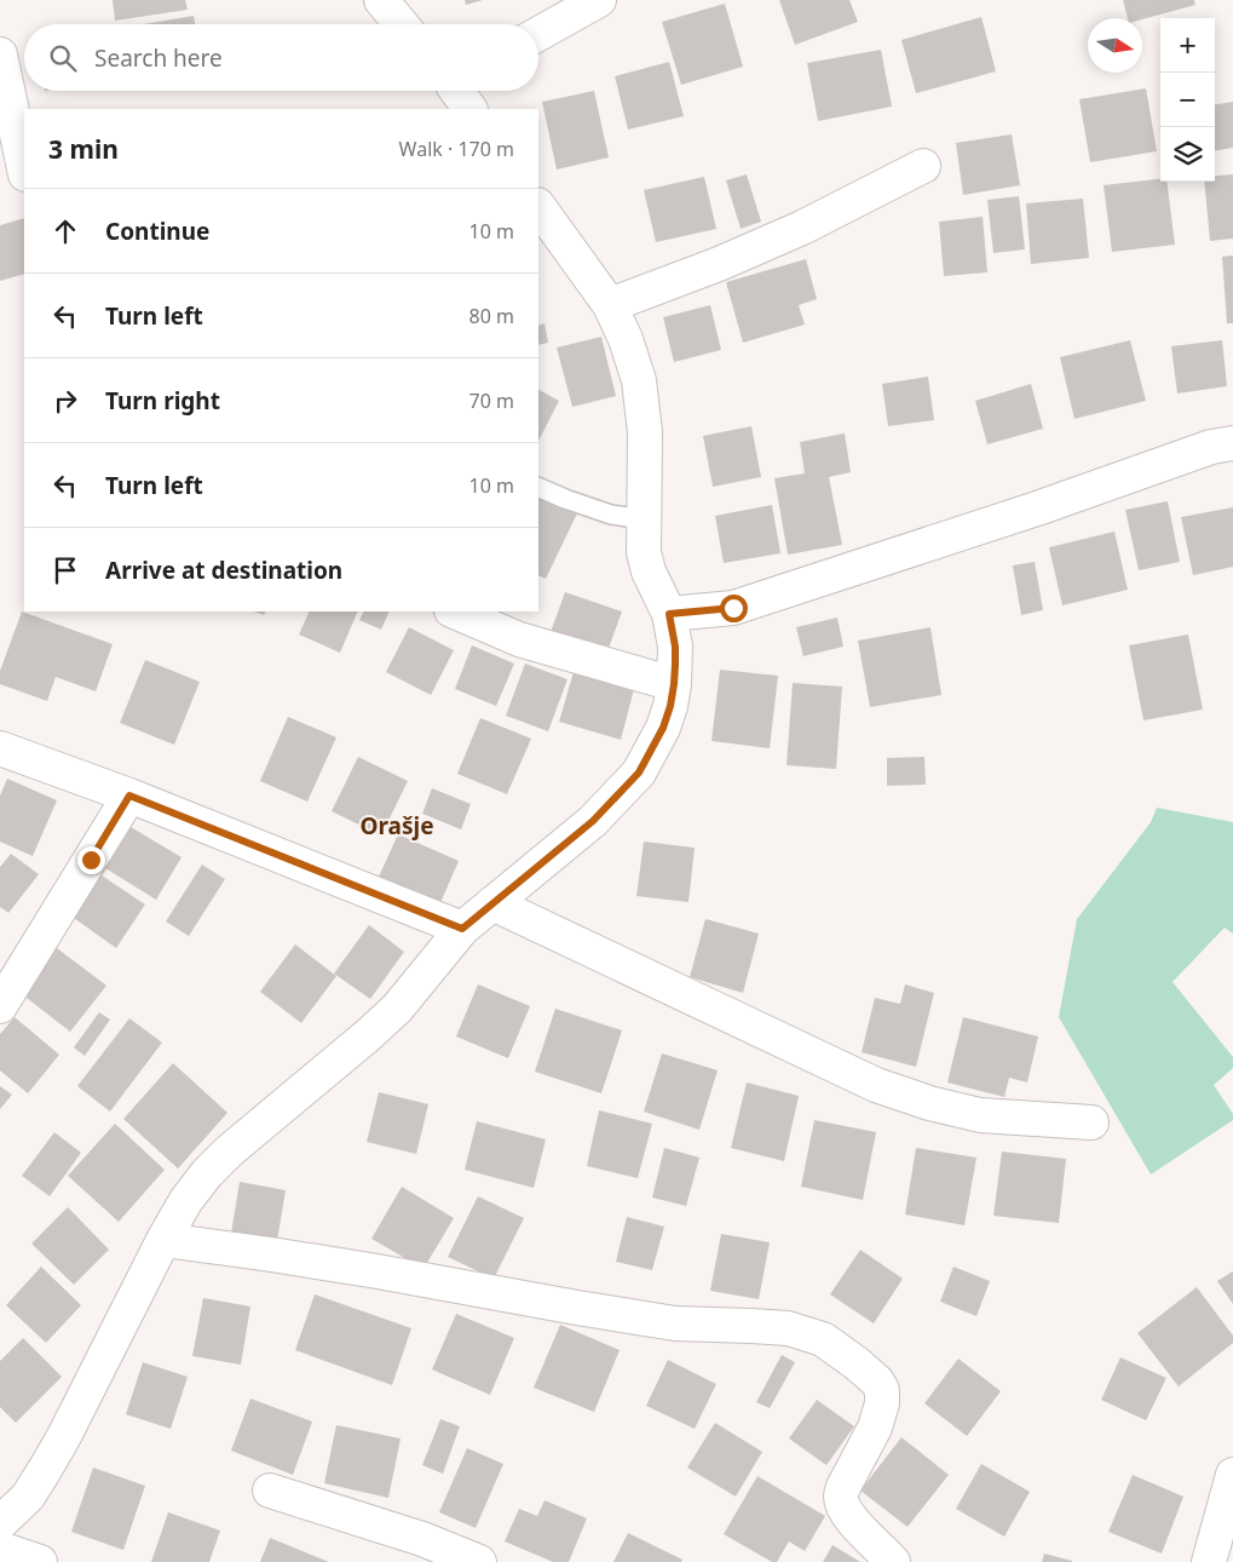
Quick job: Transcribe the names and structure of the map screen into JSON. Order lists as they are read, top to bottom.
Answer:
{
  "districts": ["Orašje"],
  "north": "right",
  "page": {
    "map_buttons": ["+", "−"],
    "search": "Search here",
    "heading": ["3 min", "Walk · 170 m"],
    "list": [
      ["Continue", "10 m"],
      ["Turn left", "80 m"],
      ["Turn right", "70 m"],
      ["Turn left", "10 m"],
      "Arrive at destination"
    ]
  }
}
